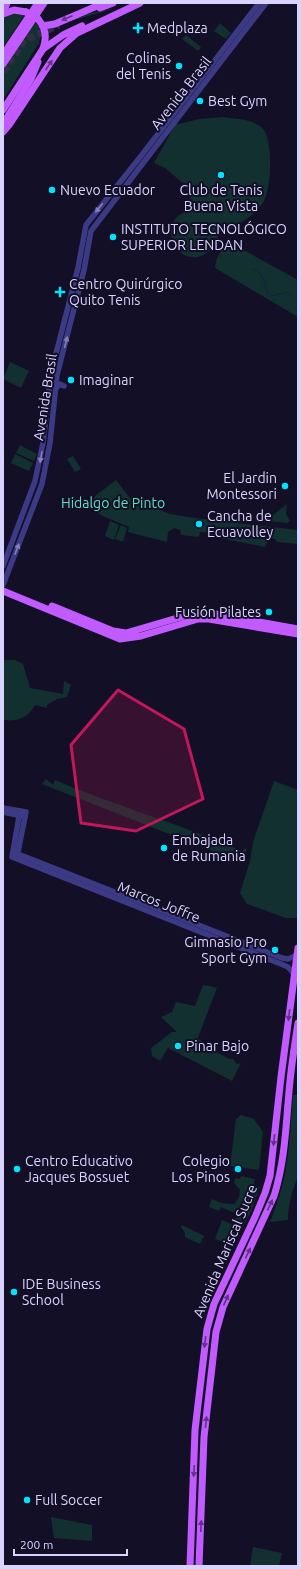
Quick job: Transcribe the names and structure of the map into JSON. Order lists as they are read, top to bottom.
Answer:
{
  "streets": {
    "main road": ["Avenida Mariscal Sucre"],
    "street": ["Avenida Brasil", "Marcos Joffre"]
  },
  "crossings": [
    ["Marcos Joffre", "Avenida Mariscal Sucre"]
  ],
  "parks": ["Hidalgo de Pinto"],
  "places": {
    "health": ["Medplaza", "Centro Quirúrgico Quito Tenis"],
    "other": [
      "Colinas del Tenis",
      "Best Gym",
      "Club de Tenis Buena Vista",
      "Nuevo Ecuador",
      "INSTITUTO TECNOLÓGICO SUPERIOR LENDAN",
      "Imaginar",
      "El Jardin Montessori",
      "Cancha de Ecuavolley",
      "Fusión Pilates",
      "Embajada de Rumania",
      "Gimnasio Pro Sport Gym",
      "Pinar Bajo",
      "Centro Educativo Jacques Bossuet",
      "Colegio Los Pinos",
      "IDE Business School",
      "Full Soccer"
    ]
  },
  "scale_bar": "200 m"
}
